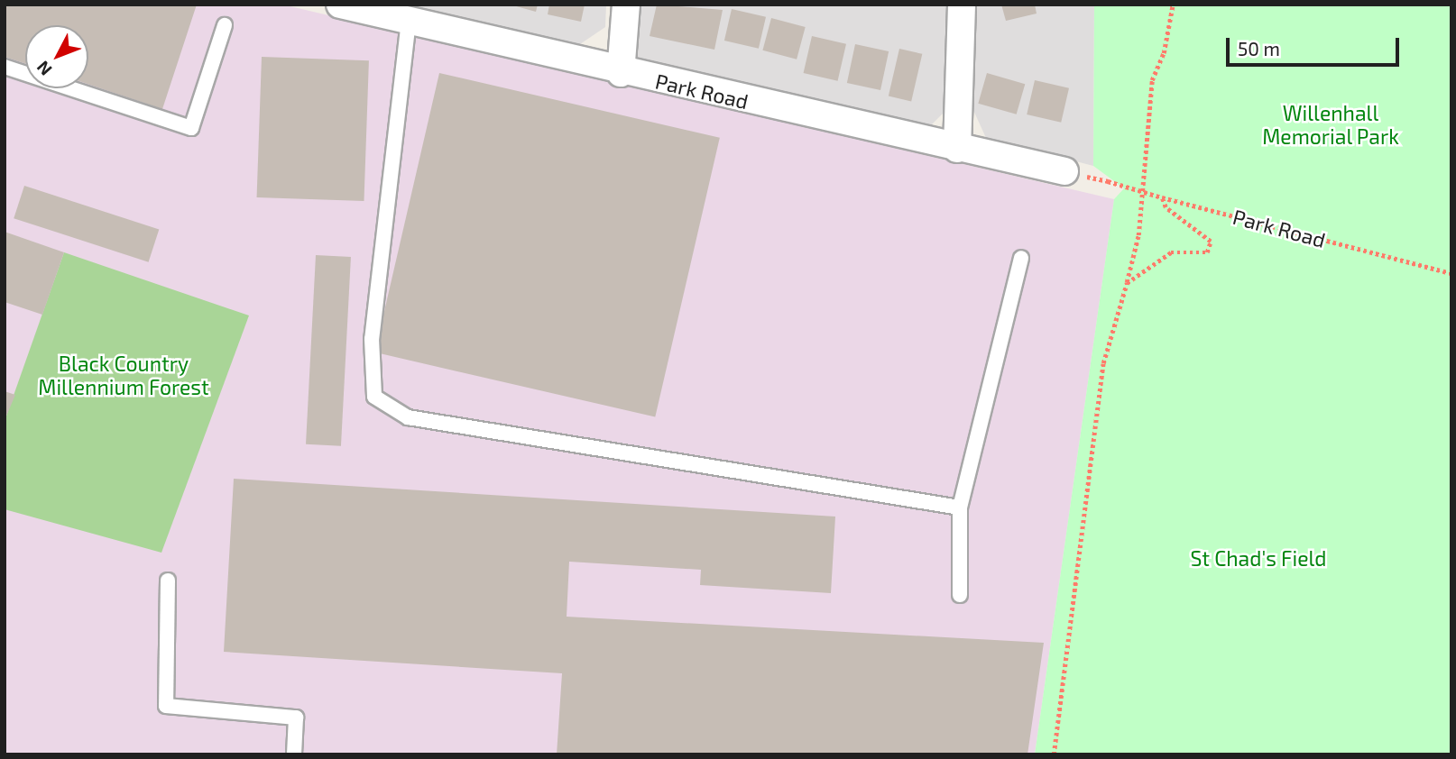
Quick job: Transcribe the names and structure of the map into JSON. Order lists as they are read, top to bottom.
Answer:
{
  "streets": {
    "street": ["Park Road"]
  },
  "parks": ["Willenhall Memorial Park", "Black Country Millennium Forest", "St Chad's Field"],
  "scale_bar": "50 m",
  "north": "bottom left"
}
